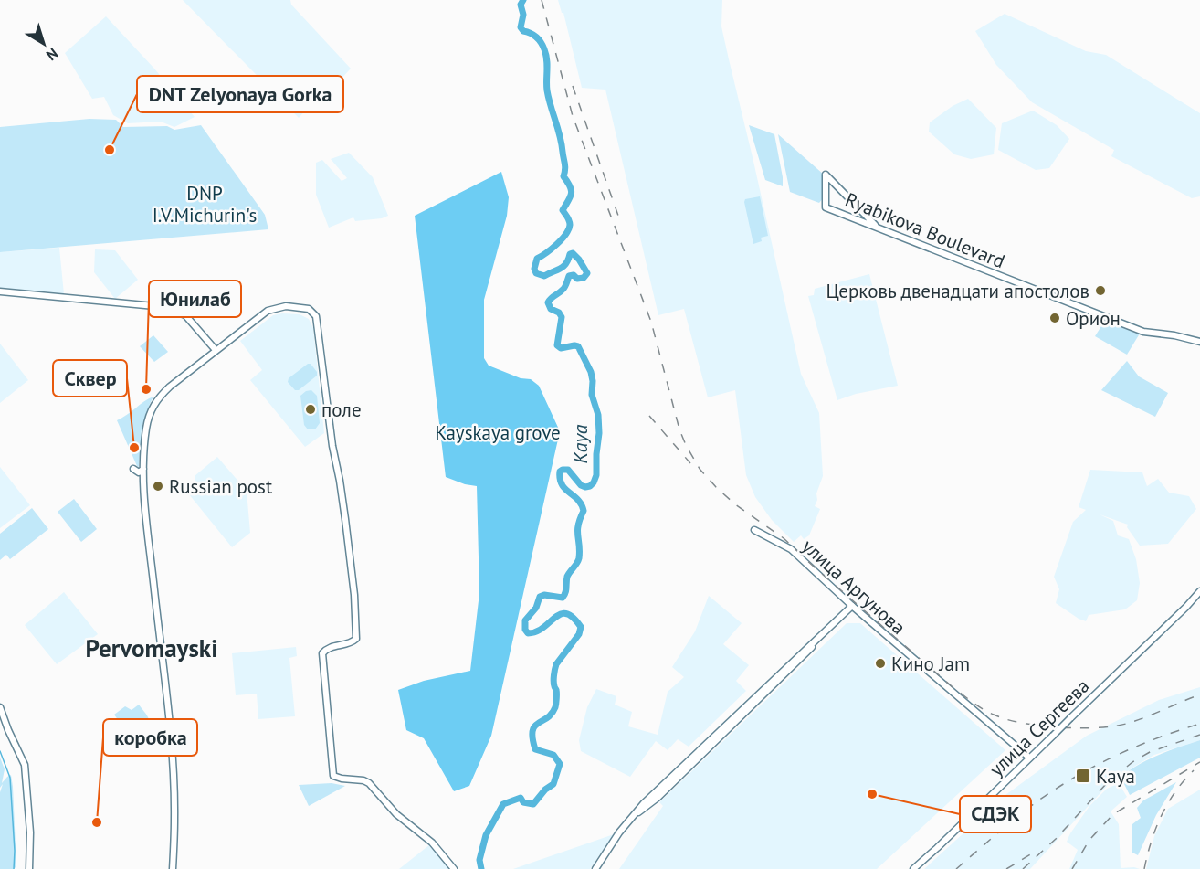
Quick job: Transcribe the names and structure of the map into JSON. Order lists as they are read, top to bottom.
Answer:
{
  "streets": {
    "street": ["Ryabikova Boulevard", "улица Аргунова", "улица Сергеева"]
  },
  "crossings": [
    ["улица Аргунова", "улица Сергеева"]
  ],
  "districts": ["Pervomayski"],
  "water": ["Kaya"],
  "parks": ["DNP I.V.Michurin's", "Kayskaya grove"],
  "places": {
    "other": [
      "DNT Zelyonaya Gorka",
      "Церковь двенадцати апостолов",
      "Орион",
      "Юнилаб",
      "поле",
      "Сквер",
      "Russian post",
      "Кино Jam",
      "СДЭК",
      "коробка"
    ],
    "transit": ["Kaya"]
  },
  "north": "bottom right"
}
